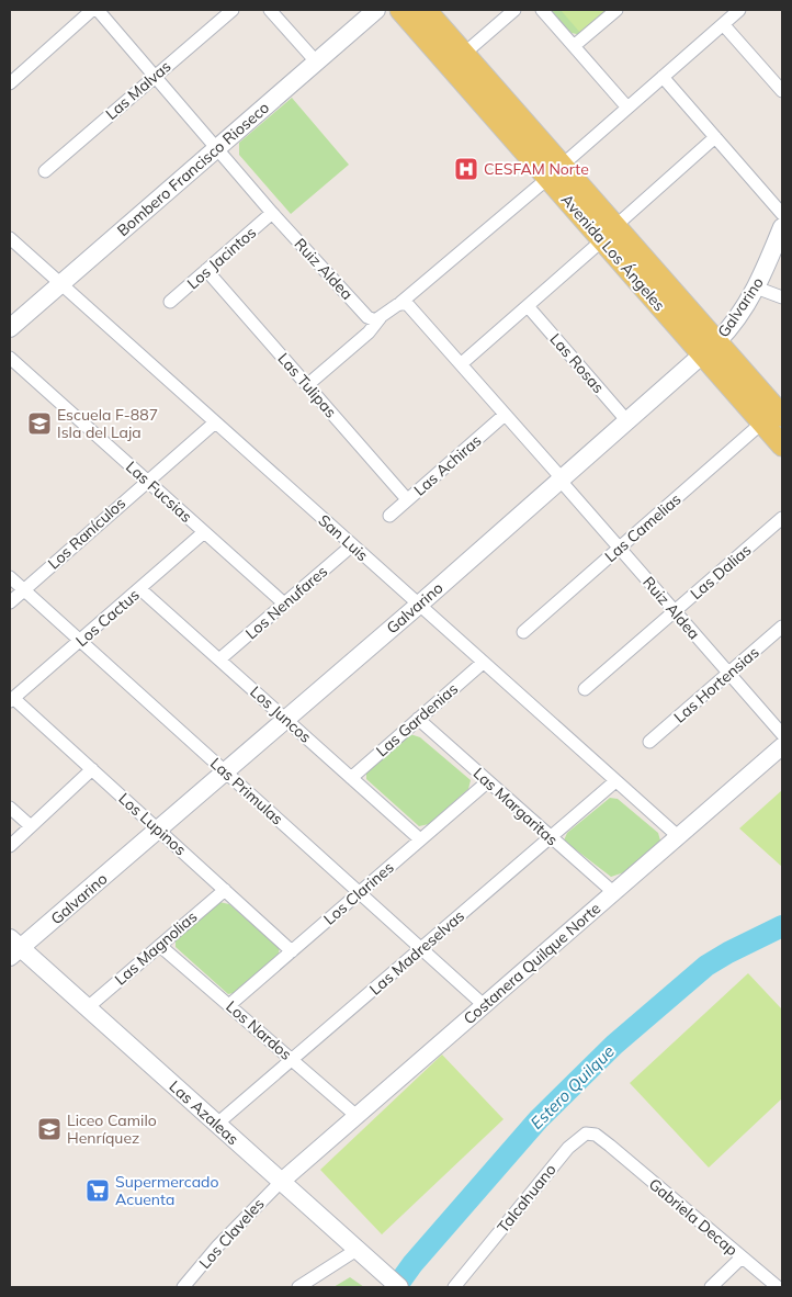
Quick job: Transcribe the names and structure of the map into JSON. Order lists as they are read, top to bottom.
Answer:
{
  "streets": {
    "main road": [
      "Bombero Francisco Rioseco",
      "Avenida Los Ángeles",
      "Galvarino",
      "Las Azaleas"
    ],
    "street": [
      "Las Malvas",
      "Los Jacintos",
      "Ruiz Aldea",
      "Las Rosas",
      "Las Tulipas",
      "Las Achiras",
      "Las Fucsias",
      "Las Camelias",
      "Los Ranículos",
      "San Luis",
      "Las Dalias",
      "Los Nenufares",
      "Los Cactus",
      "Las Hortensias",
      "Los Juncos",
      "Las Gardenias",
      "Las Primulas",
      "Las Margaritas",
      "Los Lupinos",
      "Los Clarines",
      "Las Magnolias",
      "Las Madreselvas",
      "Costanera Quilque Norte",
      "Los Nardos",
      "Talcahuano",
      "Gabriela Decap",
      "Los Claveles"
    ]
  },
  "crossings": [
    ["Las Malvas", "Ruiz Aldea"],
    ["Bombero Francisco Rioseco", "Ruiz Aldea"],
    ["Bombero Francisco Rioseco", "San Luis"],
    ["Avenida Los Ángeles", "Galvarino"],
    ["Avenida Los Ángeles", "Las Camelias"],
    ["Los Jacintos", "Ruiz Aldea"],
    ["Los Jacintos", "Las Tulipas"],
    ["Ruiz Aldea", "Galvarino"],
    ["Ruiz Aldea", "Las Achiras"],
    ["Ruiz Aldea", "Las Camelias"],
    ["Ruiz Aldea", "Las Dalias"],
    ["Ruiz Aldea", "Las Hortensias"],
    ["Galvarino", "Las Rosas"],
    ["Galvarino", "San Luis"],
    ["Galvarino", "Los Juncos"],
    ["Galvarino", "Las Primulas"],
    ["Galvarino", "Los Lupinos"],
    ["Galvarino", "Las Azaleas"],
    ["Las Tulipas", "Las Achiras"],
    ["Las Fucsias", "Los Ranículos"],
    ["Las Fucsias", "Los Nenufares"],
    ["Las Fucsias", "Los Cactus"],
    ["Los Ranículos", "San Luis"],
    ["Los Ranículos", "Las Primulas"],
    ["San Luis", "Los Nenufares"],
    ["San Luis", "Las Gardenias"],
    ["San Luis", "Las Madreselvas"],
    ["San Luis", "Costanera Quilque Norte"],
    ["Los Nenufares", "Los Juncos"],
    ["Los Cactus", "Los Juncos"],
    ["Los Cactus", "Las Primulas"],
    ["Los Cactus", "Los Lupinos"],
    ["Los Juncos", "Las Gardenias"],
    ["Los Juncos", "Los Clarines"],
    ["Las Gardenias", "Las Margaritas"],
    ["Las Primulas", "Los Clarines"],
    ["Las Primulas", "Las Madreselvas"],
    ["Las Primulas", "Costanera Quilque Norte"],
    ["Las Margaritas", "Los Clarines"],
    ["Las Margaritas", "Las Madreselvas"],
    ["Las Margaritas", "Costanera Quilque Norte"],
    ["Los Lupinos", "Los Clarines"],
    ["Los Lupinos", "Las Magnolias"],
    ["Los Clarines", "Los Nardos"],
    ["Las Magnolias", "Los Nardos"],
    ["Las Magnolias", "Las Azaleas"],
    ["Las Madreselvas", "Los Nardos"],
    ["Las Madreselvas", "Las Azaleas"],
    ["Costanera Quilque Norte", "Los Nardos"],
    ["Costanera Quilque Norte", "Las Azaleas"],
    ["Costanera Quilque Norte", "Los Claveles"],
    ["Las Azaleas", "Los Claveles"],
    ["Talcahuano", "Gabriela Decap"]
  ],
  "water": ["Estero Quilque"],
  "places": {
    "hospital": ["CESFAM Norte"],
    "school or university": ["Escuela F-887 Isla del Laja", "Liceo Camilo Henríquez"],
    "supermarket": ["Supermercado Acuenta"]
  }
}
